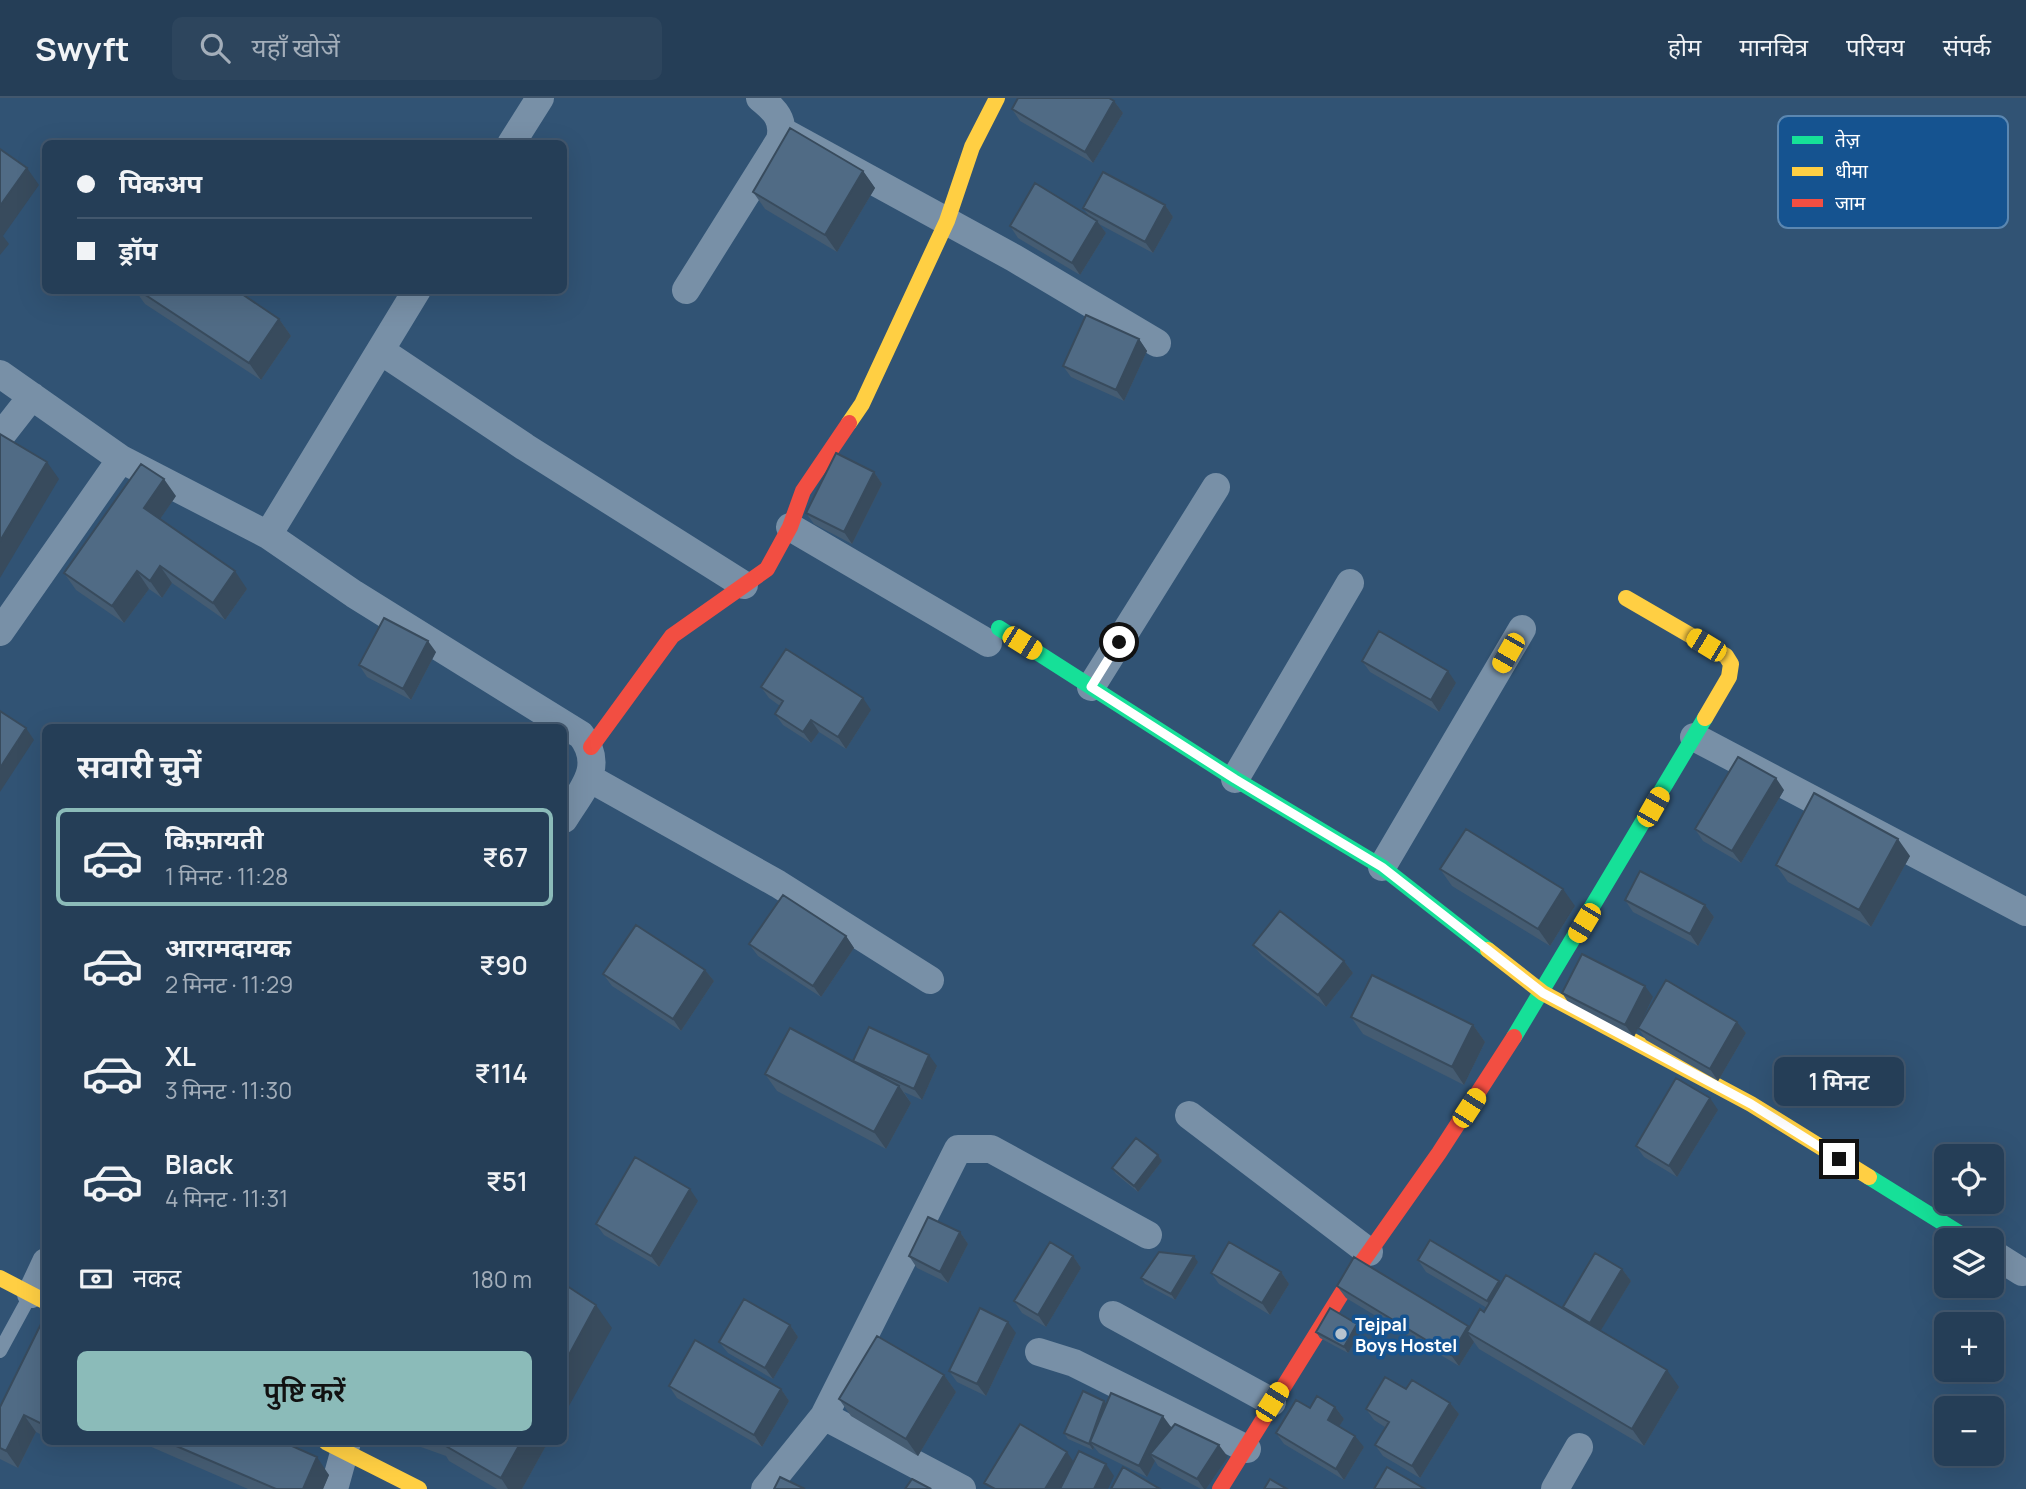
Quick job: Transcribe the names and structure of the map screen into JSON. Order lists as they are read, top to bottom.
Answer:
{
  "places": ["Tejpal Boys Hostel"],
  "legend": ["तेज़", "धीमा", "जाम"],
  "page": {
    "header": "Swyft",
    "search": "यहाँ खोजें",
    "nav": [
      "होम",
      "मानचित्र",
      "परिचय",
      "संपर्क"
    ],
    "banner": ["पिकअप", "ड्रॉप"],
    "heading": "सवारी चुनें",
    "list": [
      {
        "name": "किफ़ायती",
        "note": "1 मिनट · 11:28",
        "value": "₹67"
      },
      {
        "name": "आरामदायक",
        "note": "2 मिनट · 11:29",
        "value": "₹90"
      },
      {
        "name": "XL",
        "note": "3 मिनट · 11:30",
        "value": "₹114"
      },
      {
        "name": "Black",
        "note": "4 मिनट · 11:31",
        "value": "₹51"
      }
    ],
    "bubble": "1 मिनट",
    "map_buttons": ["+", "−"],
    "pay": ["नकद", "180 m"],
    "buttons": "पुष्टि करें"
  }
}
